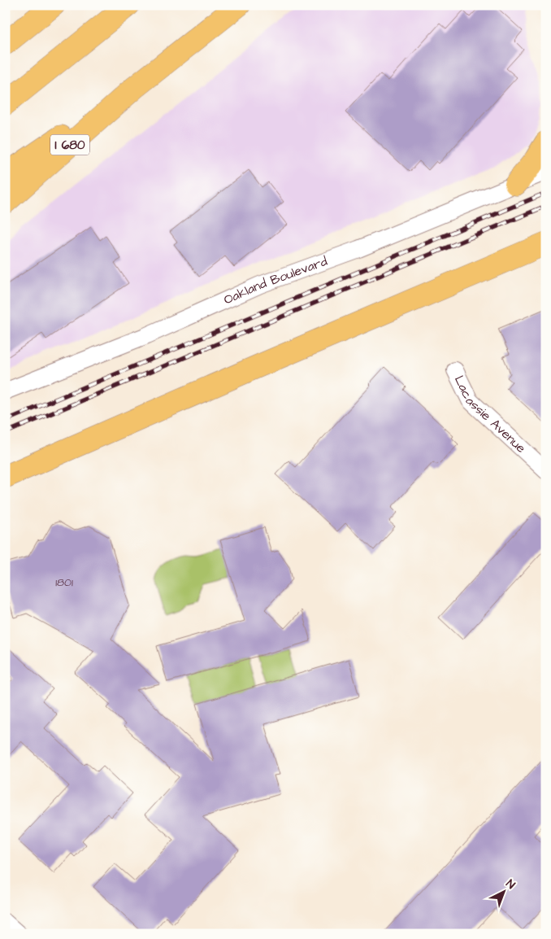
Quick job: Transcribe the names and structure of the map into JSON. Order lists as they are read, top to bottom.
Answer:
{
  "streets": {
    "highway": ["I 680"],
    "street": ["Oakland Boulevard", "Lacassie Avenue"]
  },
  "house_numbers": ["1801"],
  "north": "top right"
}
